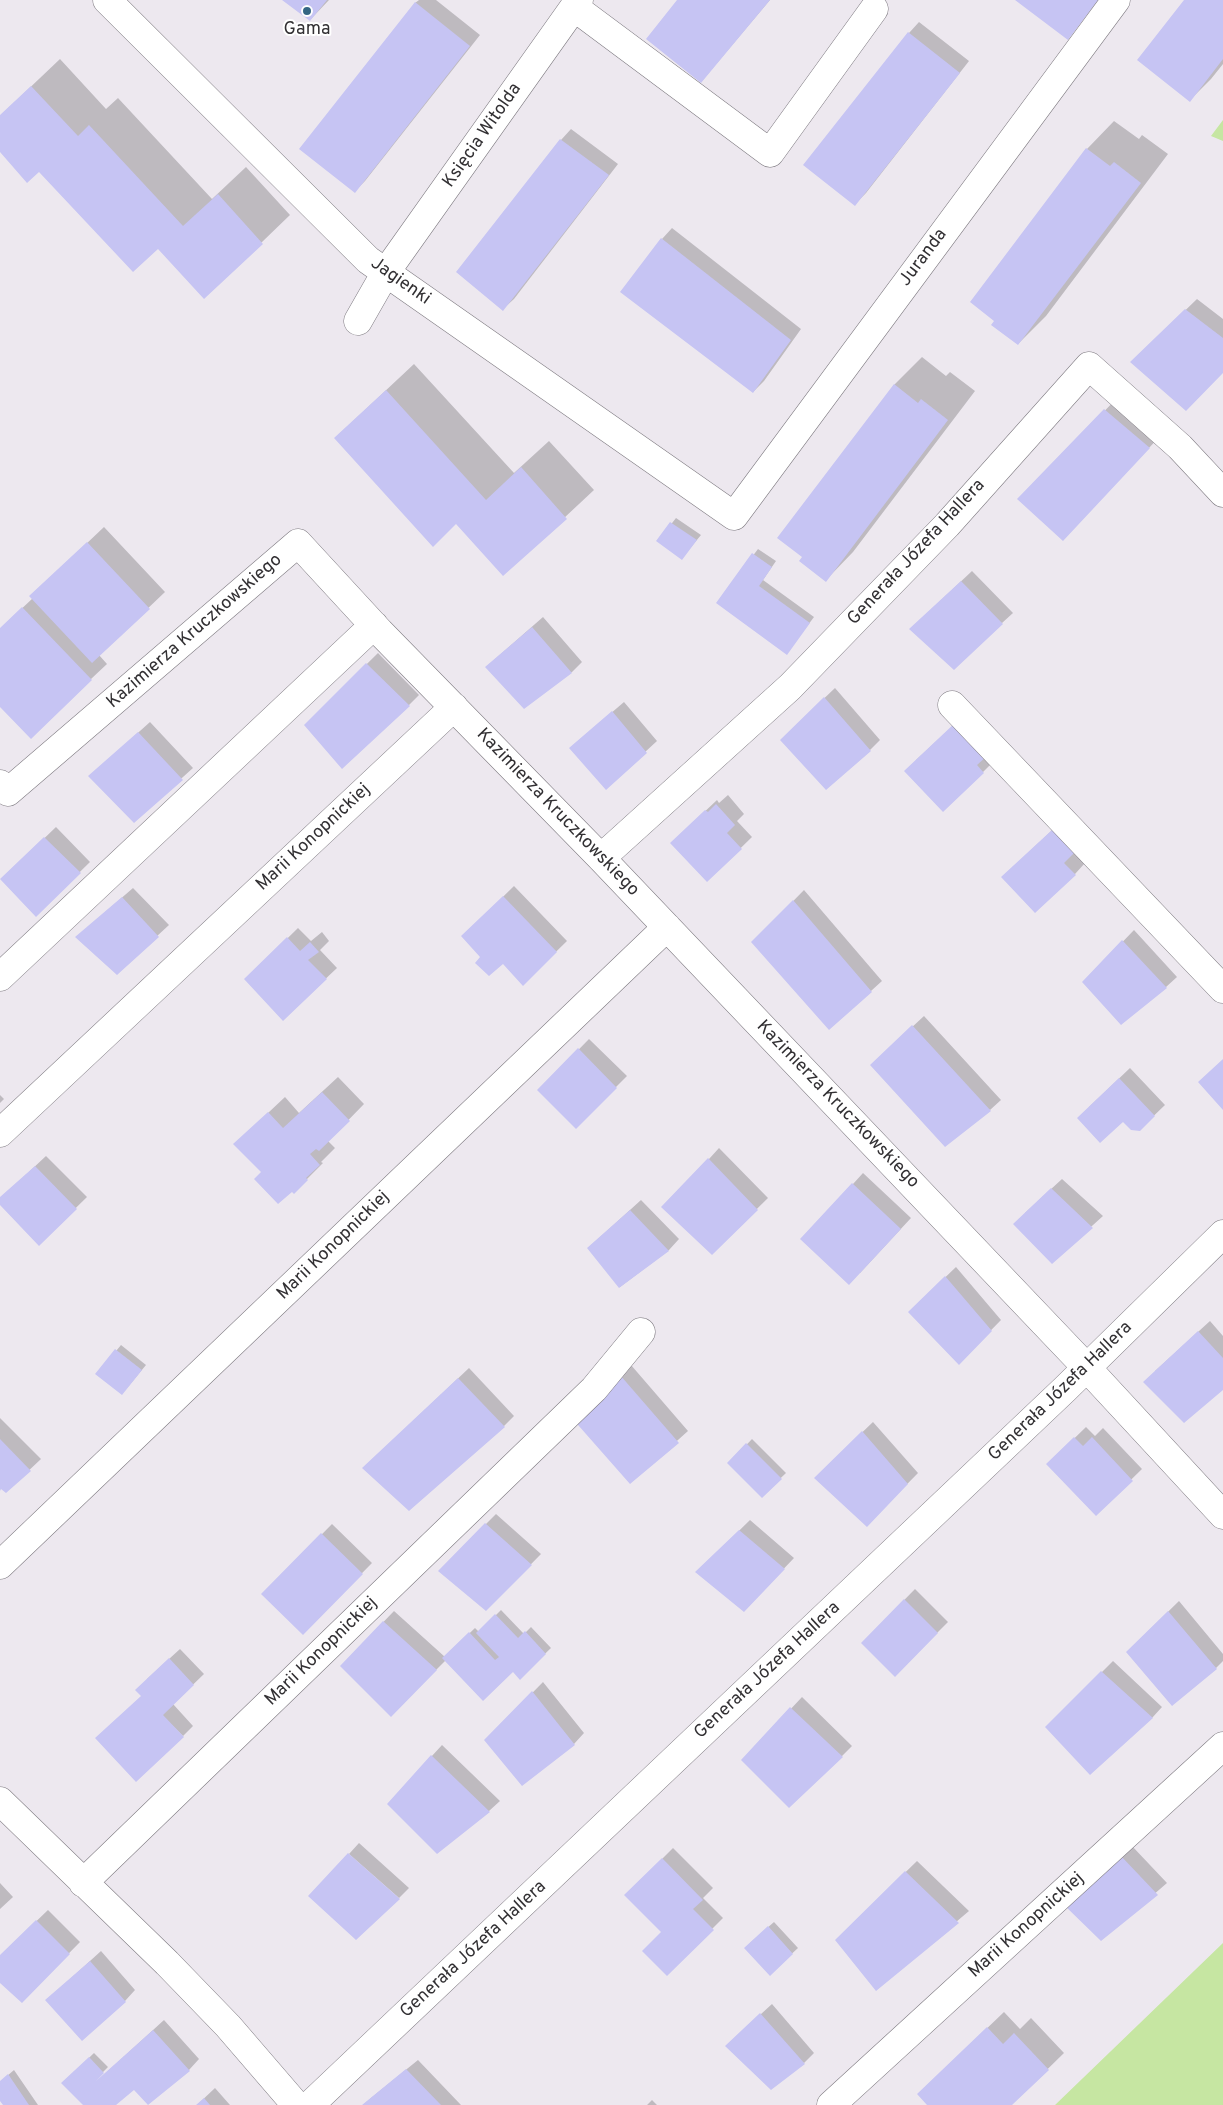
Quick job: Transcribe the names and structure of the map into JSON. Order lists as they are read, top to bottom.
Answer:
{
  "streets": {
    "street": [
      "Księcia Witolda",
      "Juranda",
      "Jagienki",
      "Generała Józefa Hallera",
      "Kazimierza Kruczkowskiego",
      "Marii Konopnickiej"
    ]
  },
  "crossings": [
    ["Księcia Witolda", "Jagienki"],
    ["Juranda", "Jagienki"],
    ["Generała Józefa Hallera", "Kazimierza Kruczkowskiego"],
    ["Kazimierza Kruczkowskiego", "Marii Konopnickiej"]
  ],
  "places": ["Gama"]
}
